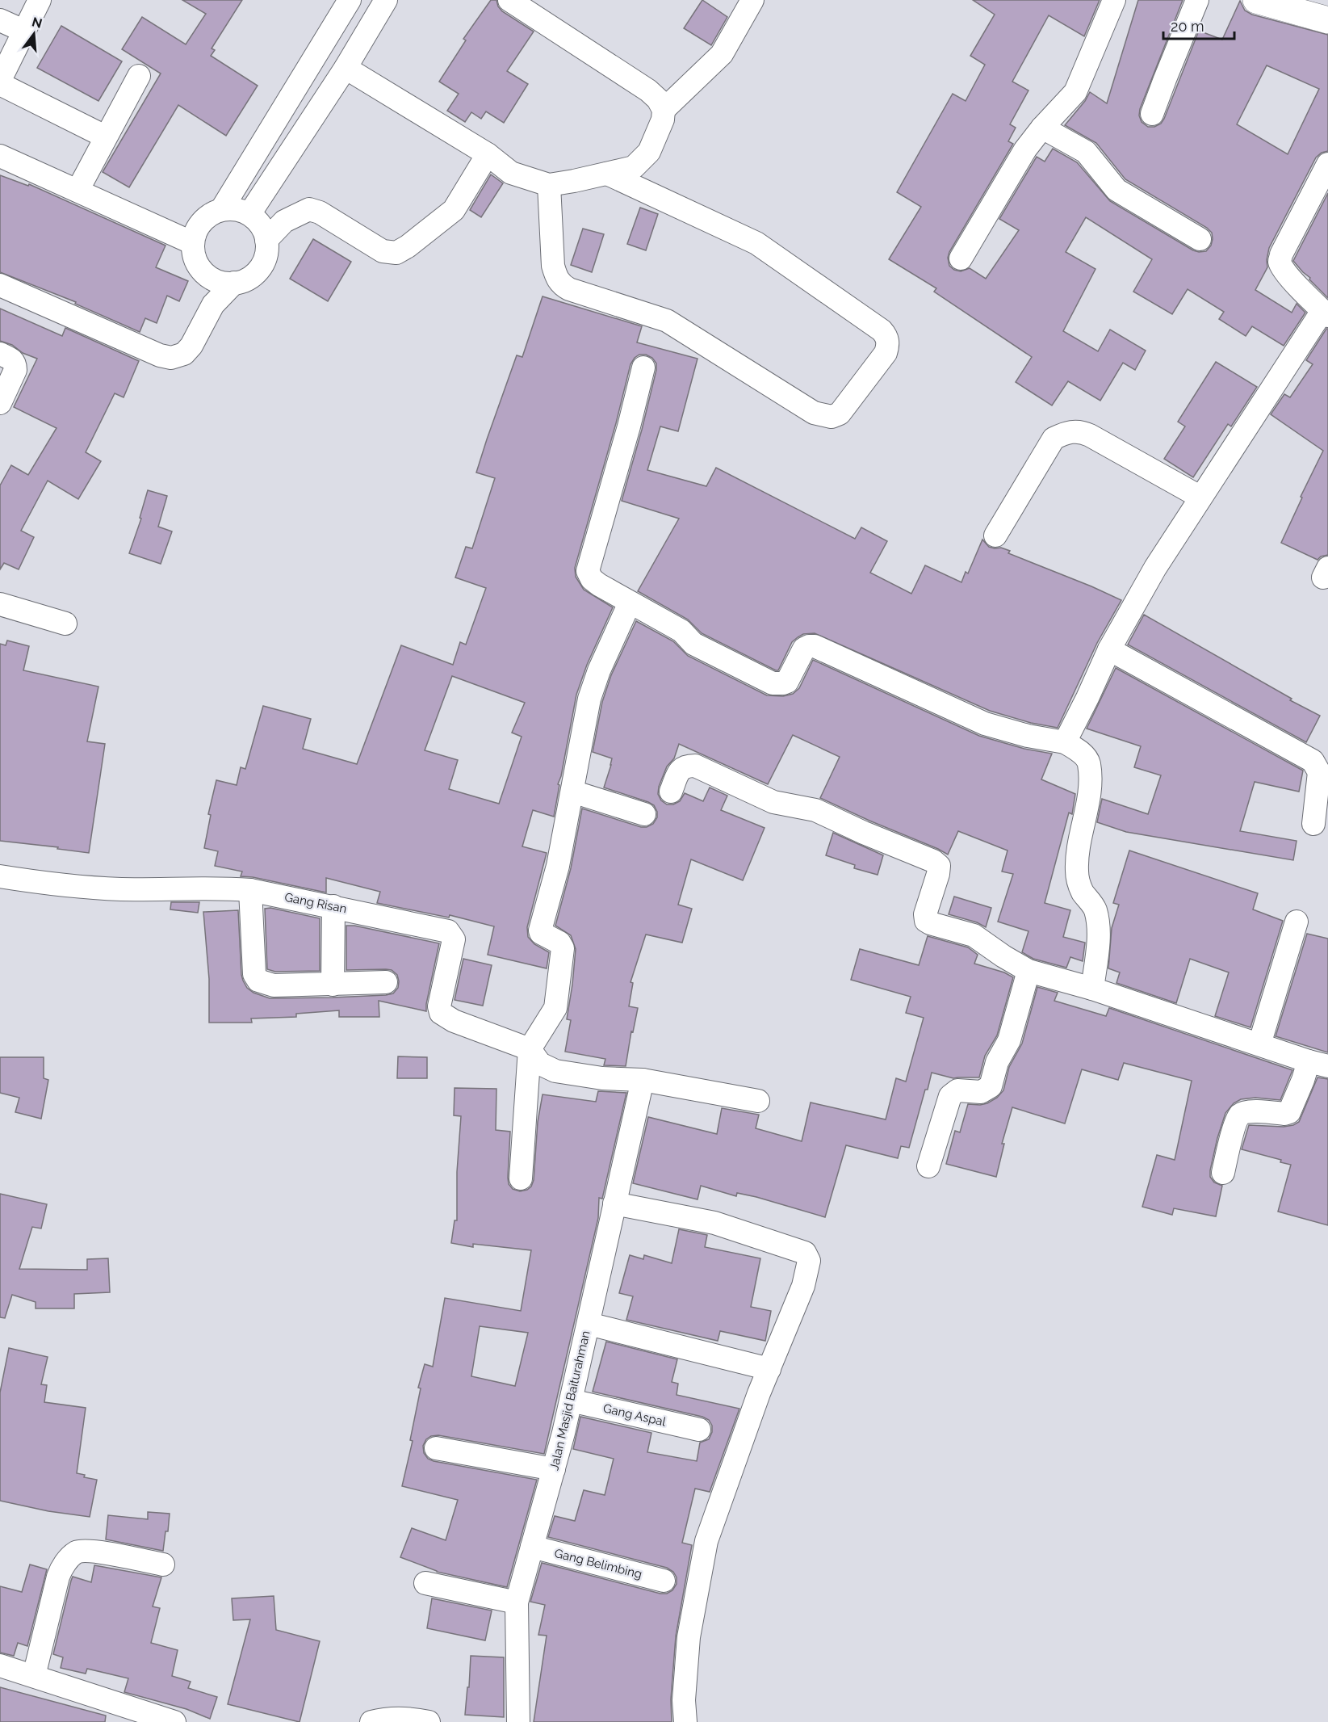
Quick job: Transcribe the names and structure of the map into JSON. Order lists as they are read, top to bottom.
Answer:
{
  "streets": {
    "street": [
      "Gang Risan",
      "Jalan Masjid Baiturahman",
      "Gang Aspal",
      "Gang Belimbing"
    ]
  },
  "crossings": [
    ["Jalan Masjid Baiturahman", "Gang Aspal"],
    ["Jalan Masjid Baiturahman", "Gang Belimbing"]
  ],
  "scale_bar": "20 m",
  "north": "top"
}
